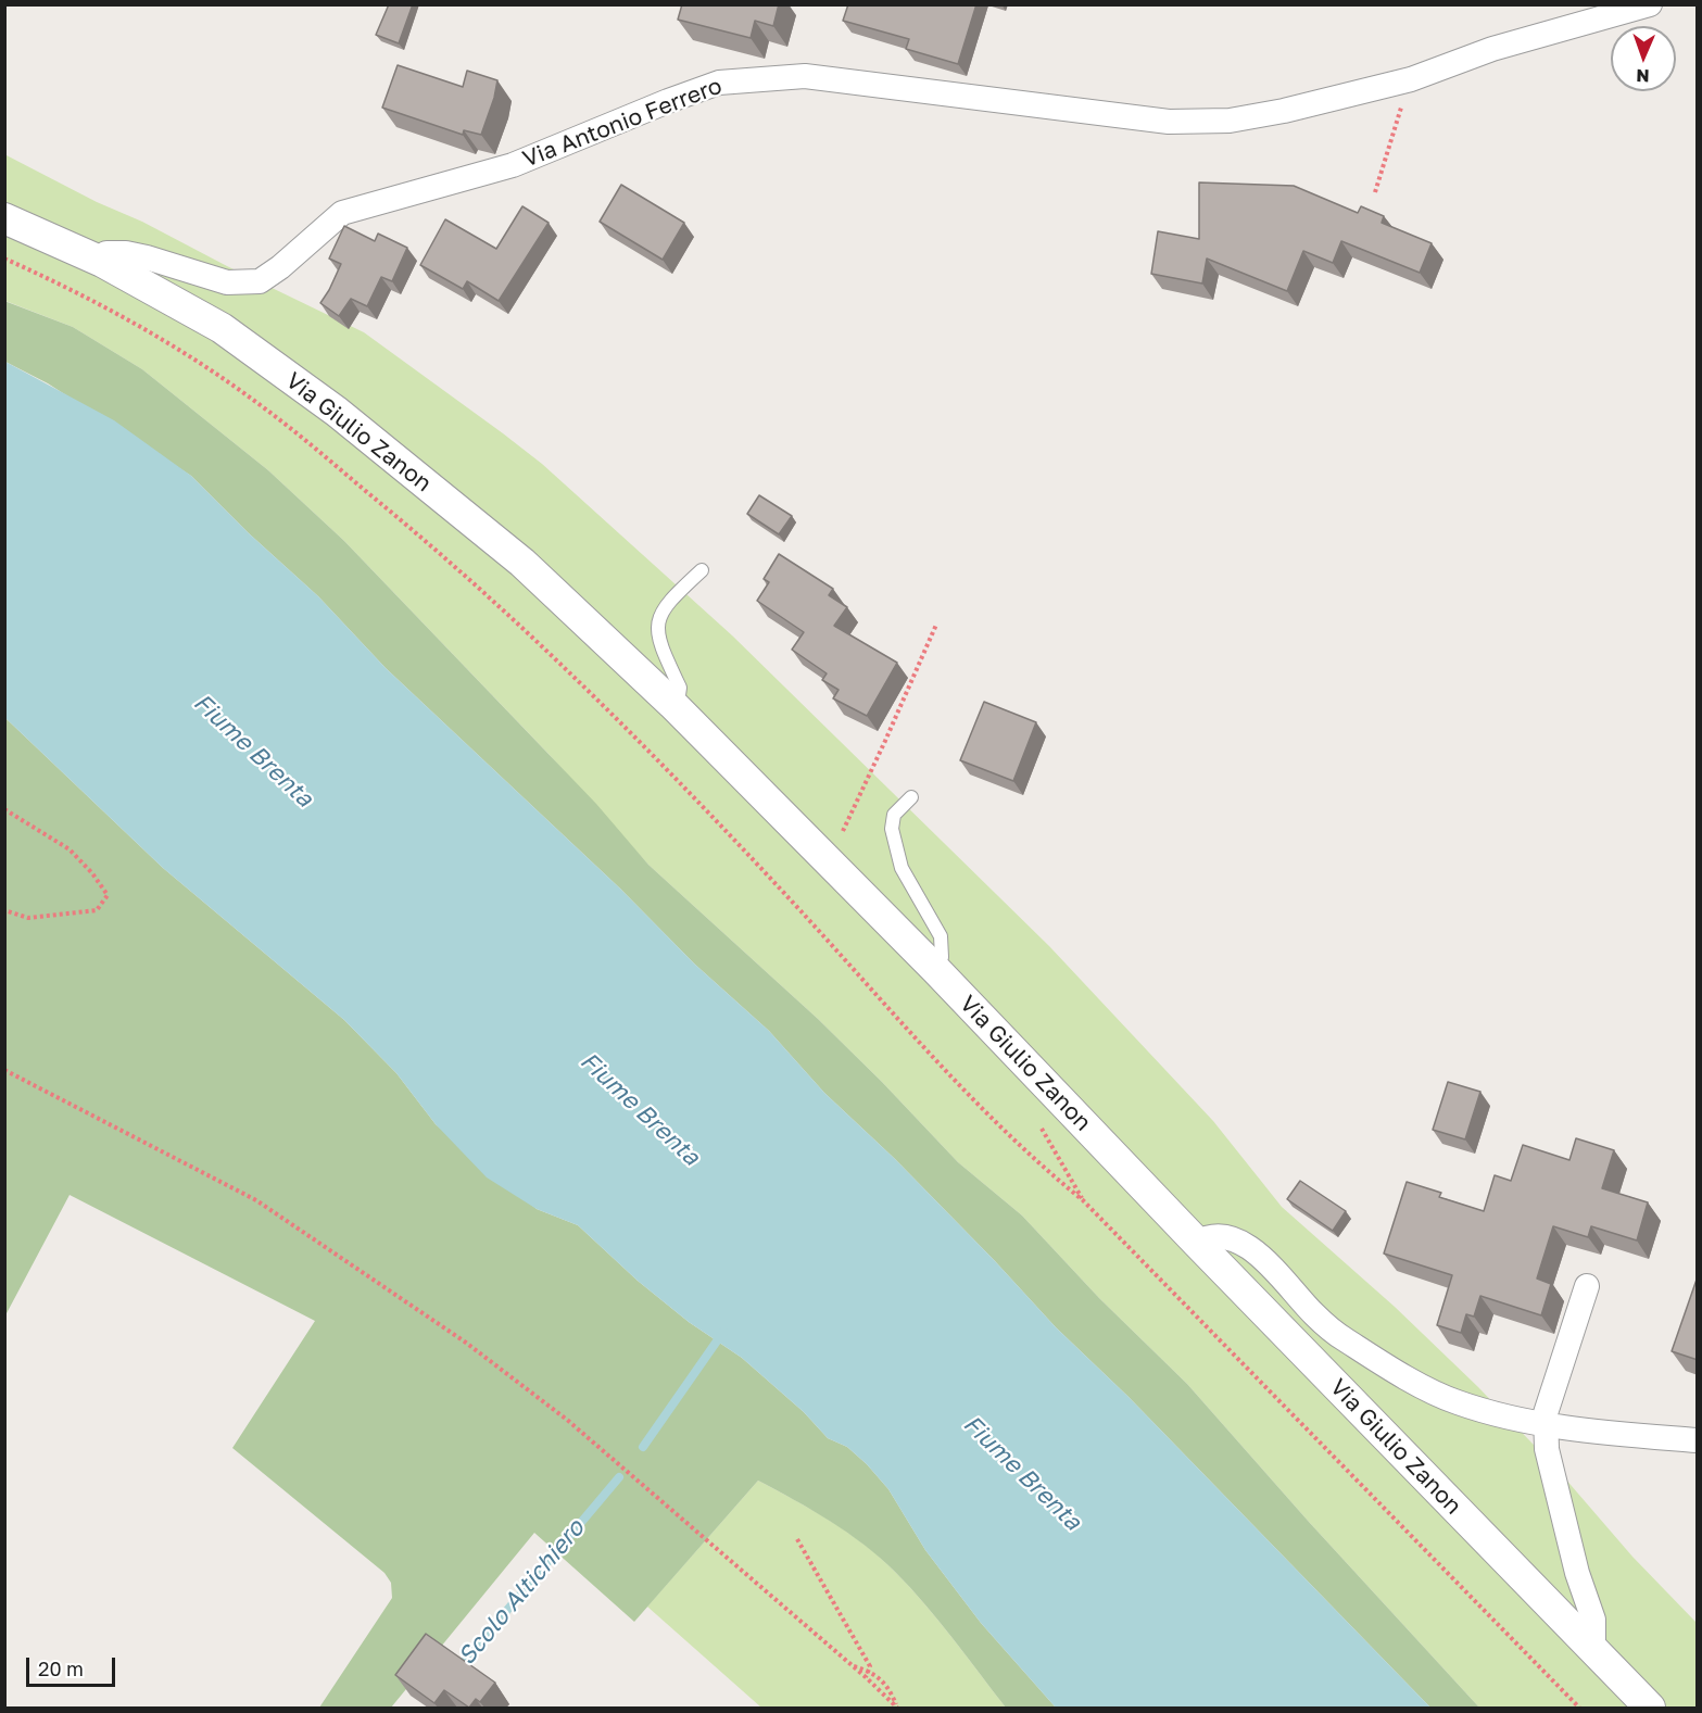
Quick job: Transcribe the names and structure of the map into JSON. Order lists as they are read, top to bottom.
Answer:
{
  "streets": {
    "street": ["Via Antonio Ferrero", "Via Giulio Zanon"]
  },
  "crossings": [
    ["Via Antonio Ferrero", "Via Giulio Zanon"]
  ],
  "water": ["Fiume Brenta", "Scolo Altichiero"],
  "scale_bar": "20 m",
  "north": "bottom"
}
